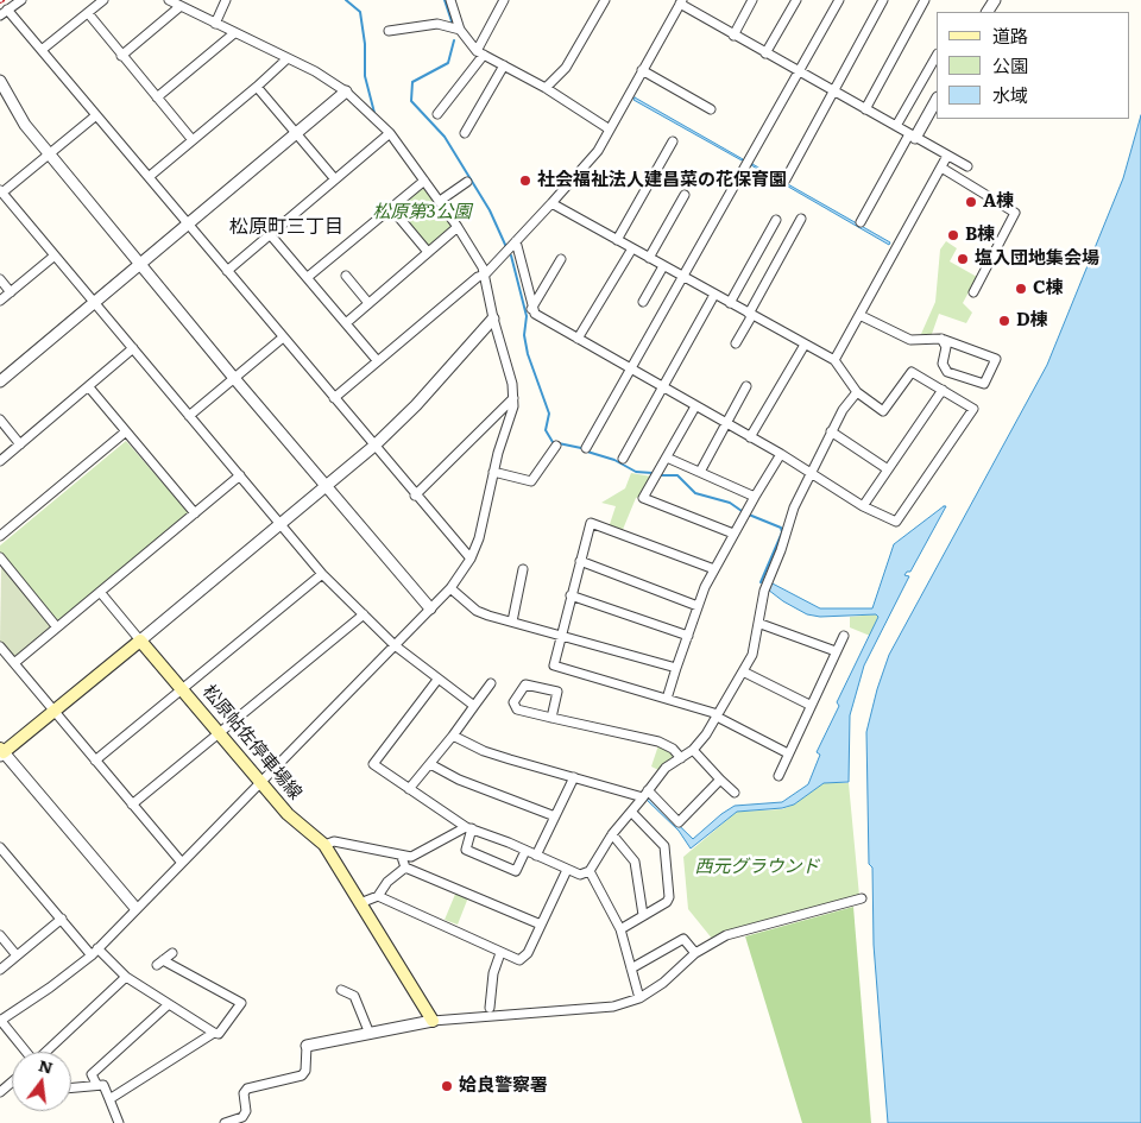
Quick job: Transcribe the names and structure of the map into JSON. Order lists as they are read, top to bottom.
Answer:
{
  "streets": {
    "main road": ["松原帖佐停車場線"]
  },
  "districts": ["松原町三丁目"],
  "parks": ["松原第3公園", "西元グラウンド"],
  "places": [
    "社会福祉法人建昌菜の花保育園",
    "A棟",
    "B棟",
    "塩入団地集会場",
    "C棟",
    "D棟",
    "姶良警察署"
  ],
  "legend": ["道路", "公園", "水域"],
  "north": "top"
}
